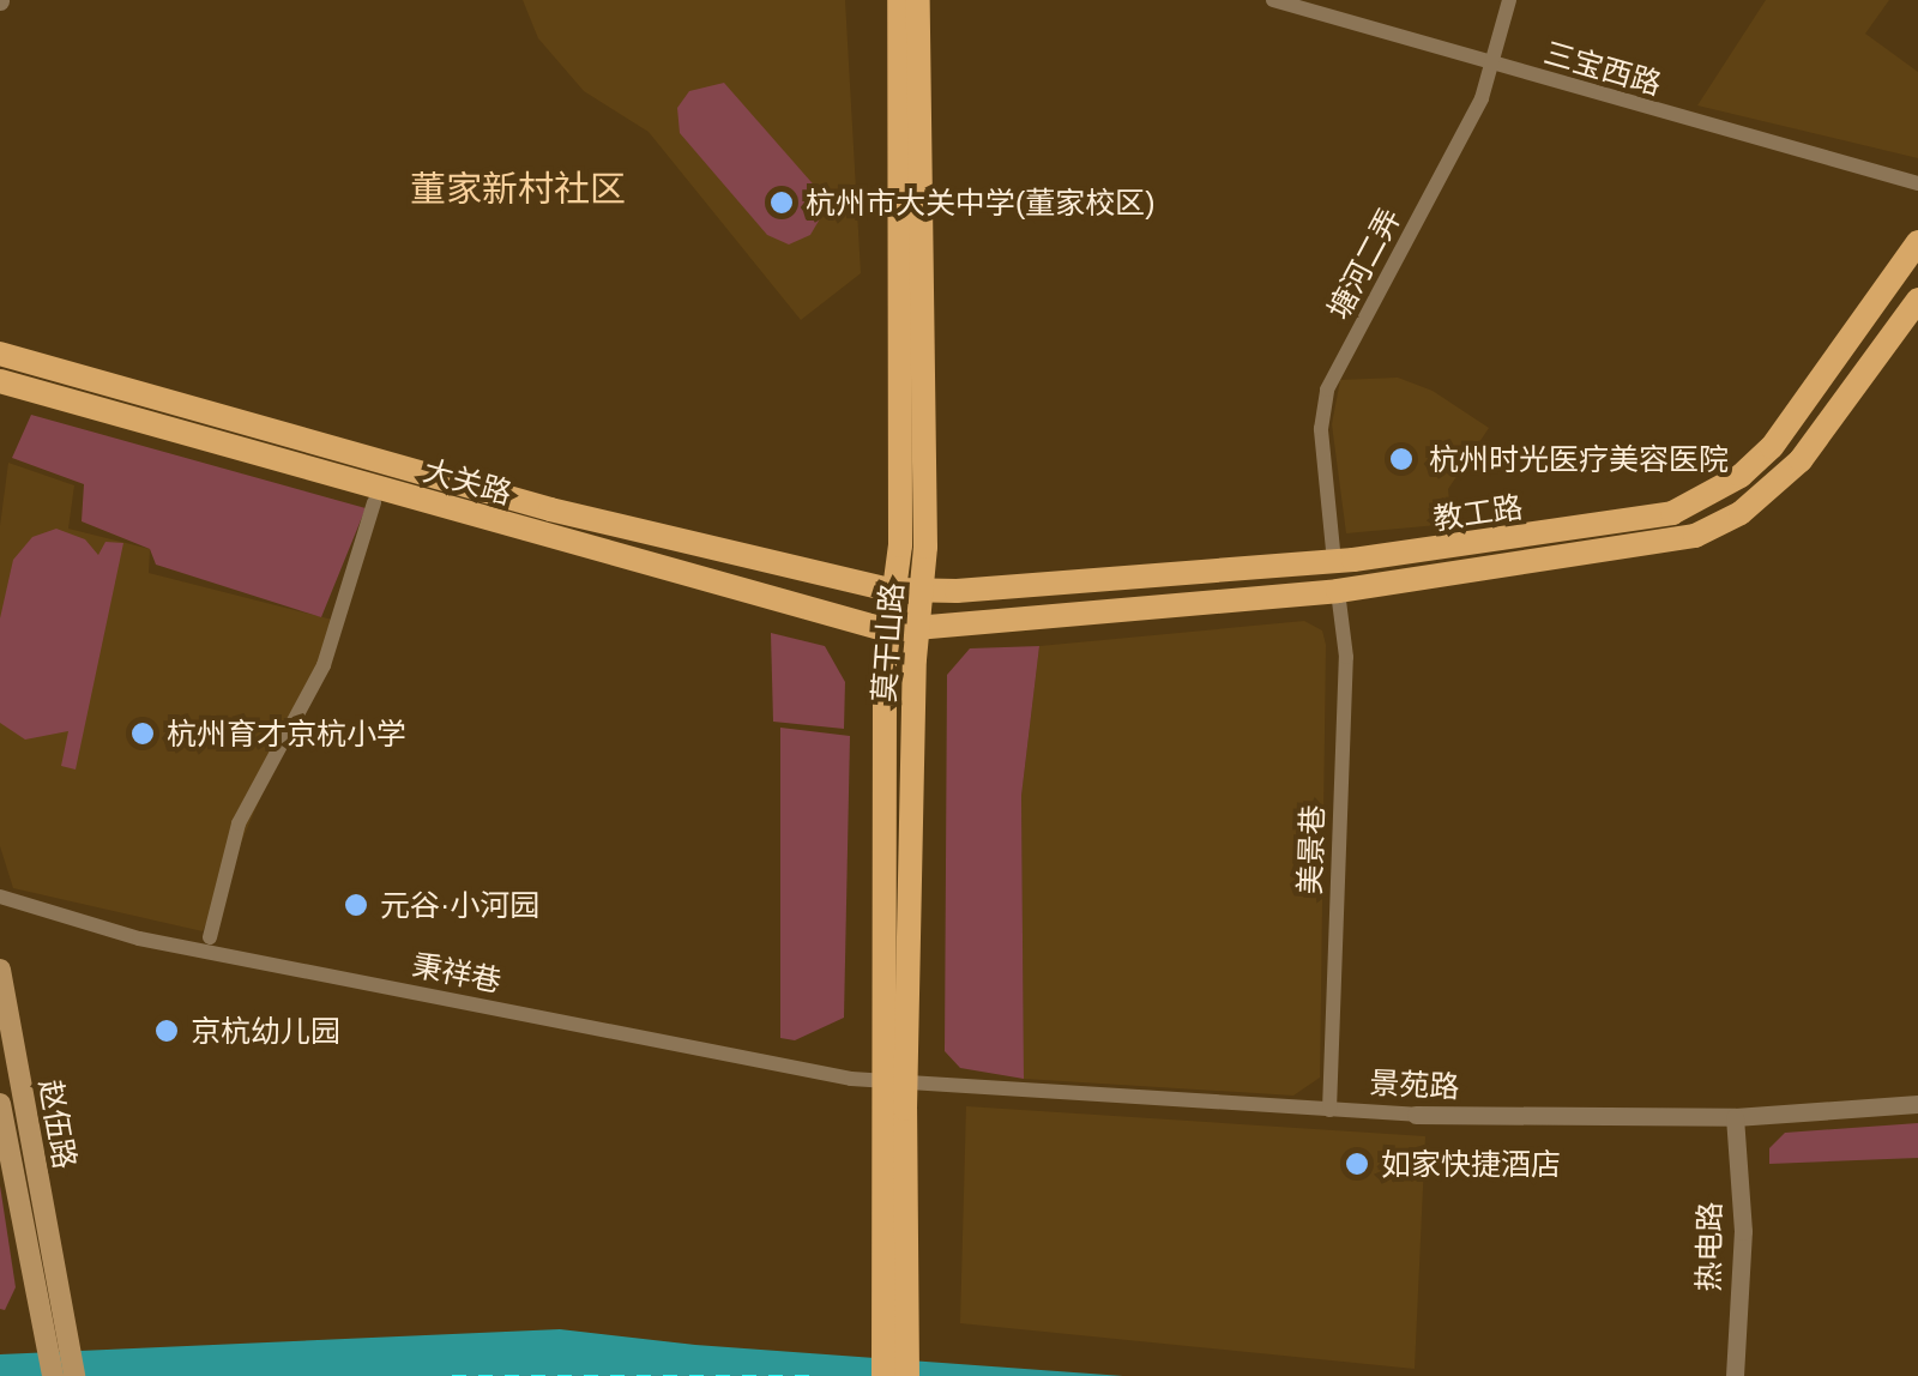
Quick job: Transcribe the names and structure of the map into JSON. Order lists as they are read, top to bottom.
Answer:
{
  "streets": {
    "main road": [
      "大关路",
      "教工路",
      "莫干山路",
      "赵伍路"
    ],
    "street": [
      "三宝西路",
      "塘河二弄",
      "美景巷",
      "秉祥巷",
      "景苑路",
      "热电路"
    ]
  },
  "crossings": [
    ["三宝西路", "塘河二弄"],
    ["塘河二弄", "教工路"],
    ["大关路", "教工路"],
    ["大关路", "莫干山路"],
    ["教工路", "莫干山路"],
    ["教工路", "美景巷"],
    ["莫干山路", "秉祥巷"],
    ["莫干山路", "景苑路"],
    ["美景巷", "景苑路"],
    ["秉祥巷", "景苑路"],
    ["景苑路", "热电路"]
  ],
  "districts": ["董家新村社区"],
  "places": [
    "杭州市大关中学(董家校区)",
    "杭州时光医疗美容医院",
    "杭州育才京杭小学",
    "元谷·小河园",
    "京杭幼儿园",
    "如家快捷酒店"
  ]
}
